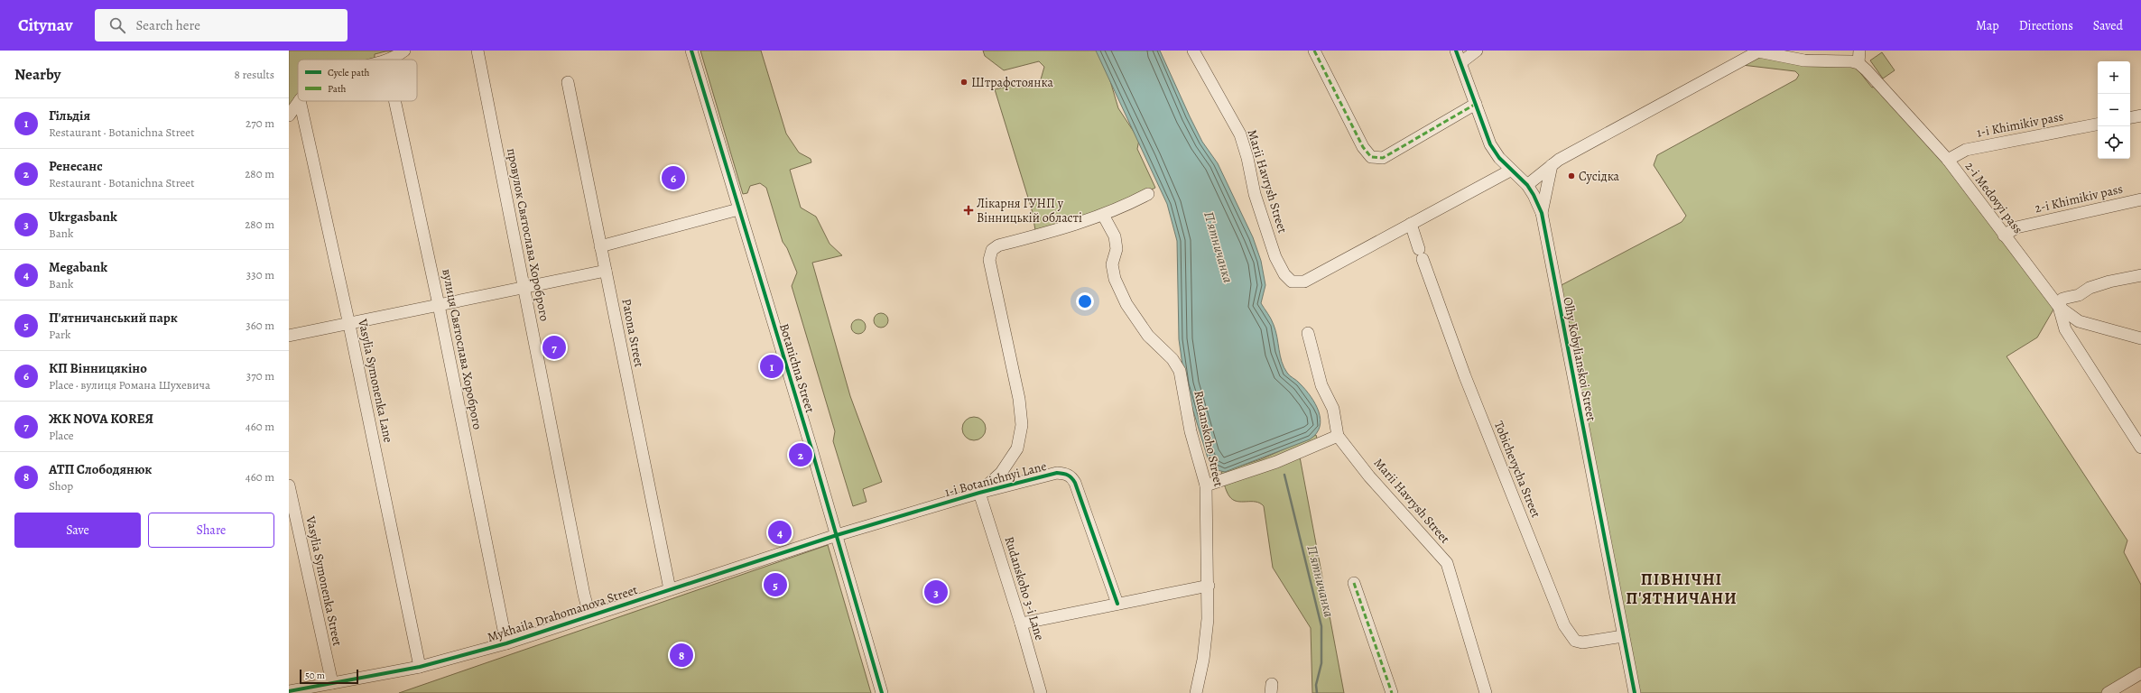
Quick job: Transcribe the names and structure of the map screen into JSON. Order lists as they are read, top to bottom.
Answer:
{
  "streets": {
    "street": [
      "1-i Khimikiv pass",
      "Marii Havrysh Street",
      "2-i Medovyi pass",
      "2-i Khimikiv pass",
      "провулок Святослава Хороброго",
      "Patona Street",
      "вулиця Святослава Хороброго",
      "Olhy Kobylianskoi Street",
      "Botanichna Street",
      "Vasylia Symonenka Lane",
      "Rudanskoho Street",
      "Tobichevycha Street",
      "1-i Botanichnyi Lane",
      "Vasylia Symonenka Street",
      "Rudanskoho 3-i Lane",
      "Mykhaila Drahomanova Street"
    ]
  },
  "crossings": [
    ["1-i Khimikiv pass", "2-i Medovyi pass"],
    ["Marii Havrysh Street", "Tobichevycha Street"],
    ["2-i Medovyi pass", "2-i Khimikiv pass"],
    ["провулок Святослава Хороброго", "Mykhaila Drahomanova Street"],
    ["Patona Street", "Mykhaila Drahomanova Street"],
    ["вулиця Святослава Хороброго", "Mykhaila Drahomanova Street"],
    ["Olhy Kobylianskoi Street", "Tobichevycha Street"],
    ["Botanichna Street", "1-i Botanichnyi Lane"],
    ["Botanichna Street", "Mykhaila Drahomanova Street"],
    ["Vasylia Symonenka Lane", "Mykhaila Drahomanova Street"],
    ["Rudanskoho Street", "1-i Botanichnyi Lane"],
    ["1-i Botanichnyi Lane", "Rudanskoho 3-i Lane"],
    ["1-i Botanichnyi Lane", "Mykhaila Drahomanova Street"],
    ["Vasylia Symonenka Street", "Mykhaila Drahomanova Street"]
  ],
  "districts": ["ПІВНІЧНІ П'ЯТНИЧАНИ"],
  "water": ["П'ятничанка"],
  "places": {
    "other": ["Штрафстоянка", "Сусідка"],
    "health": ["Лікарня ГУНП у Вінницькій області"]
  },
  "legend": ["Cycle path", "Path"],
  "scale_bar": "50 m",
  "page": {
    "header": "Citynav",
    "search": "Search here",
    "nav": ["Map", "Directions", "Saved"],
    "heading": ["Nearby", "8 results"],
    "map_buttons": ["+", "−"],
    "list": [
      {
        "mark": "1",
        "name": "Гільдія",
        "note": "Restaurant · Botanichna Street",
        "value": "270 m"
      },
      {
        "mark": "2",
        "name": "Ренесанс",
        "note": "Restaurant · Botanichna Street",
        "value": "280 m"
      },
      {
        "mark": "3",
        "name": "Ukrgasbank",
        "note": "Bank",
        "value": "280 m"
      },
      {
        "mark": "4",
        "name": "Megabank",
        "note": "Bank",
        "value": "330 m"
      },
      {
        "mark": "5",
        "name": "П'ятничанський парк",
        "note": "Park",
        "value": "360 m"
      },
      {
        "mark": "6",
        "name": "КП Вінницякіно",
        "note": "Place · вулиця Романа Шухевича",
        "value": "370 m"
      },
      {
        "mark": "7",
        "name": "ЖК NOVA KOREЯ",
        "note": "Place",
        "value": "460 m"
      },
      {
        "mark": "8",
        "name": "АТП Слободянюк",
        "note": "Shop",
        "value": "460 m"
      }
    ],
    "pins": [
      "6",
      "7",
      "1",
      "2",
      "4",
      "5",
      "3",
      "8"
    ],
    "buttons": ["Save", "Share"],
    "scale": "50 m"
  }
}
